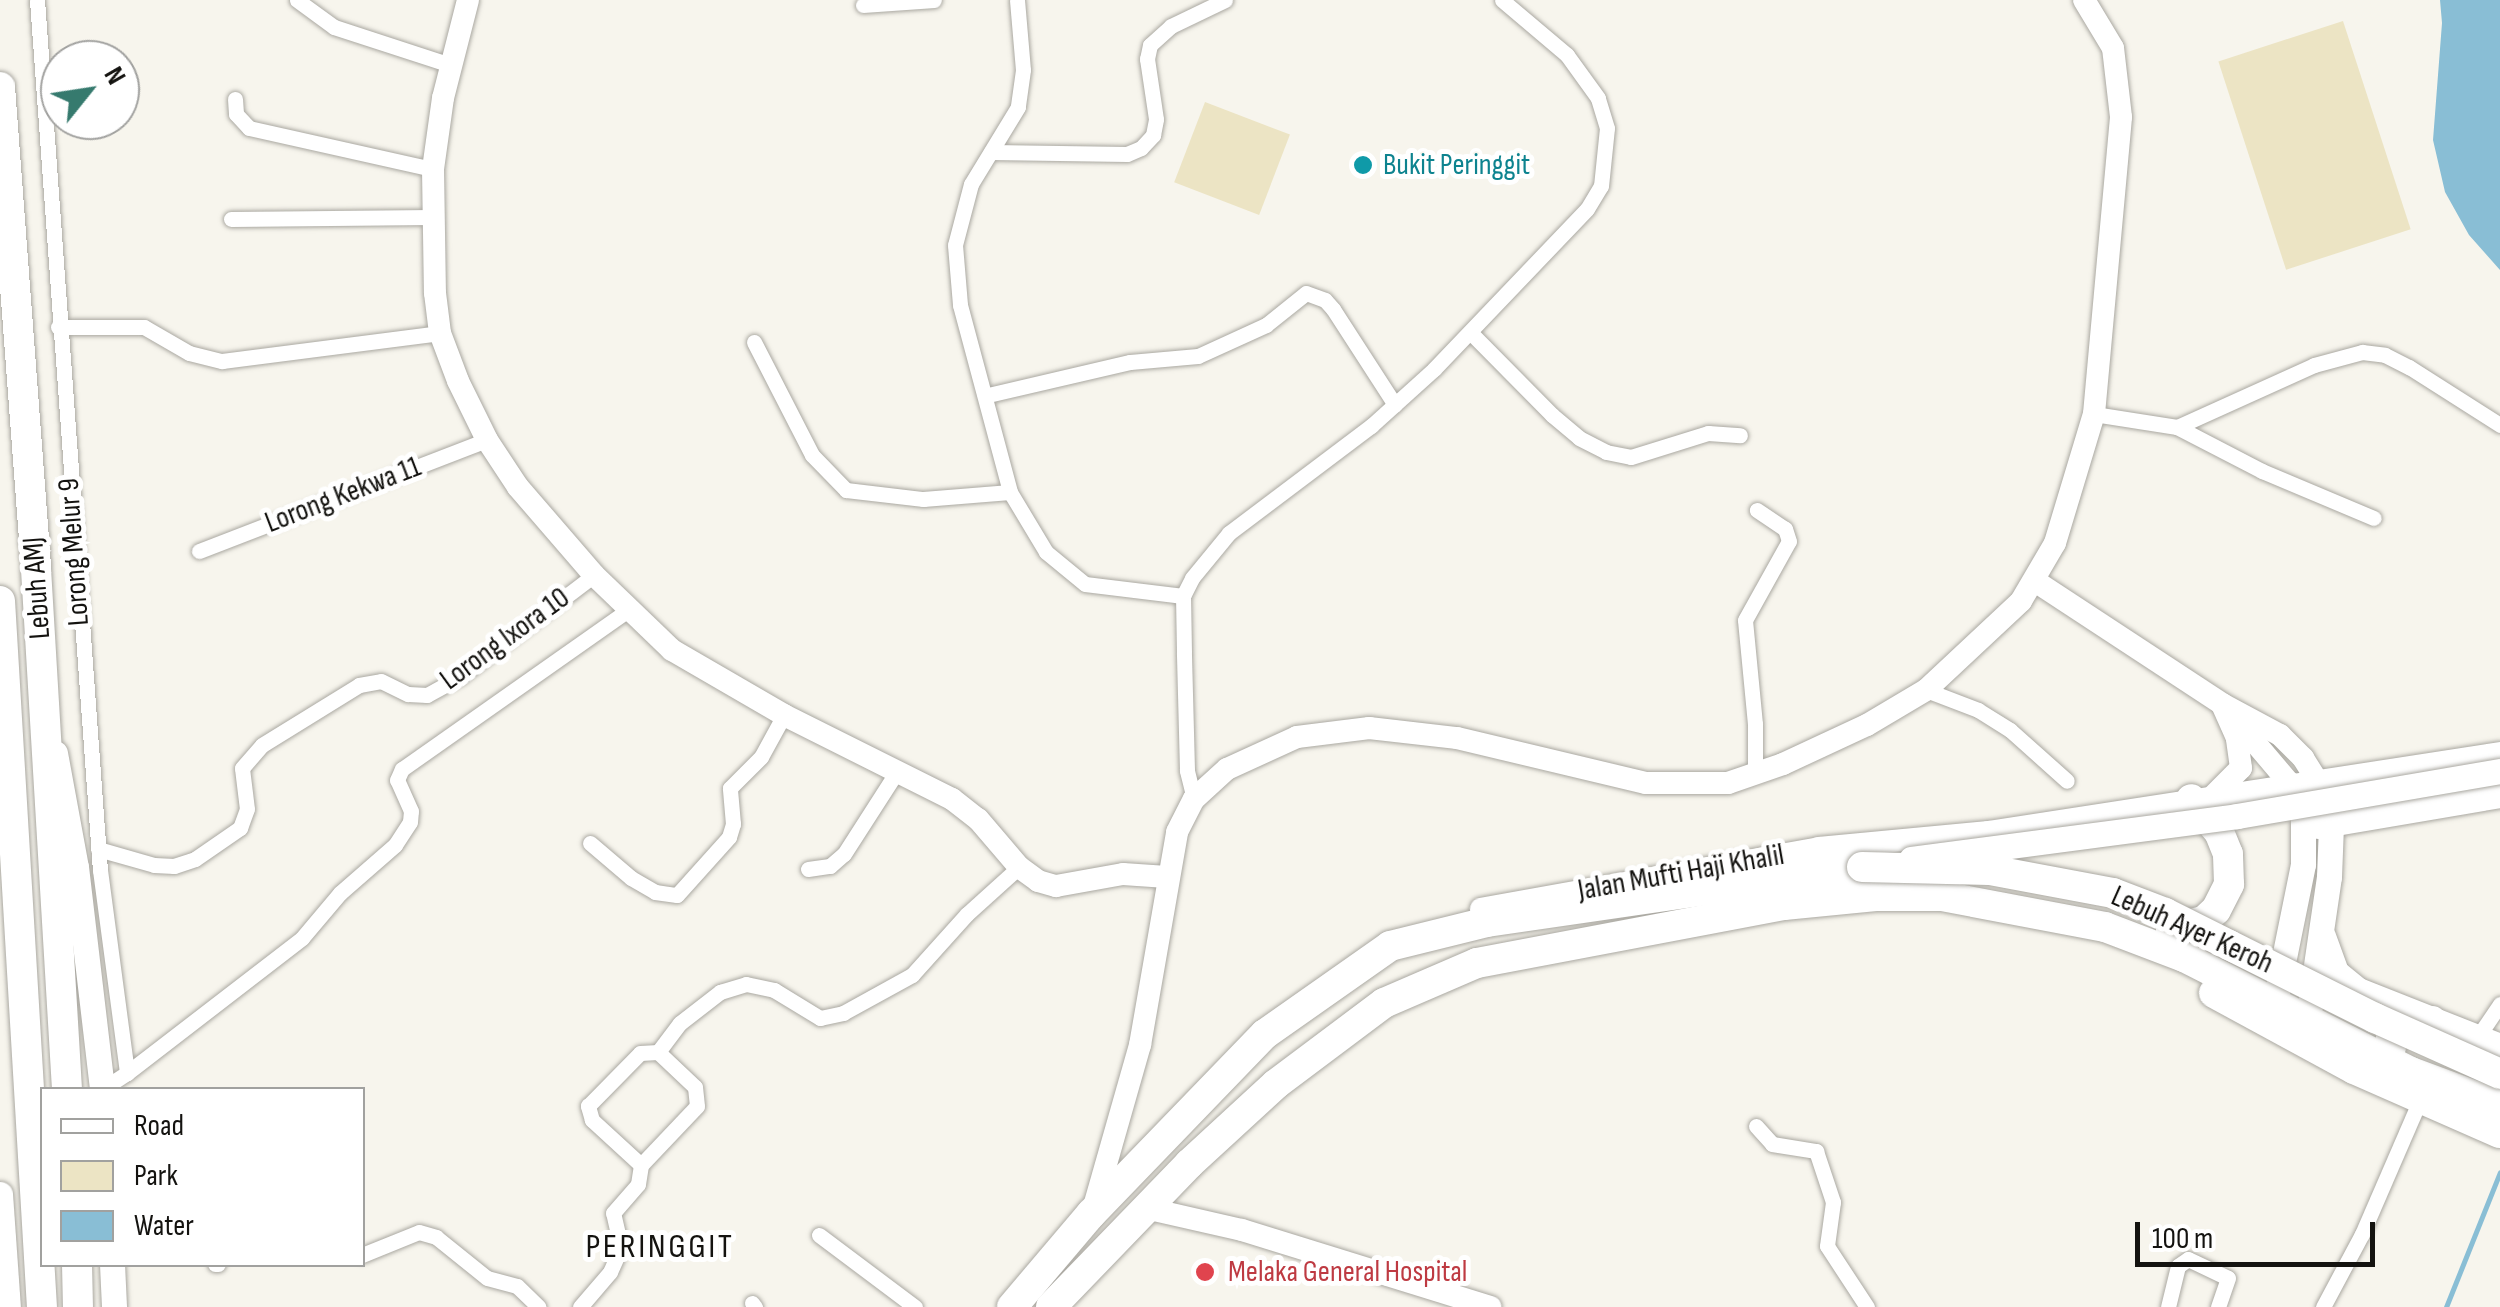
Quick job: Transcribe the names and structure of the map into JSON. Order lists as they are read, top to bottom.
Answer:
{
  "streets": {
    "highway": ["Lebuh AMJ", "Jalan Mufti Haji Khalil", "Lebuh Ayer Keroh"],
    "street": ["Lorong Kekwa 11", "Lorong Melur 9", "Lorong Ixora 10"]
  },
  "crossings": [
    ["Lorong Melur 9", "Lorong Ixora 10"],
    ["Jalan Mufti Haji Khalil", "Lebuh Ayer Keroh"]
  ],
  "districts": ["PERINGGIT"],
  "places": ["Bukit Peringgit", "Melaka General Hospital"],
  "legend": ["Road", "Park", "Water"],
  "scale_bar": "100 m",
  "north": "top right"
}
